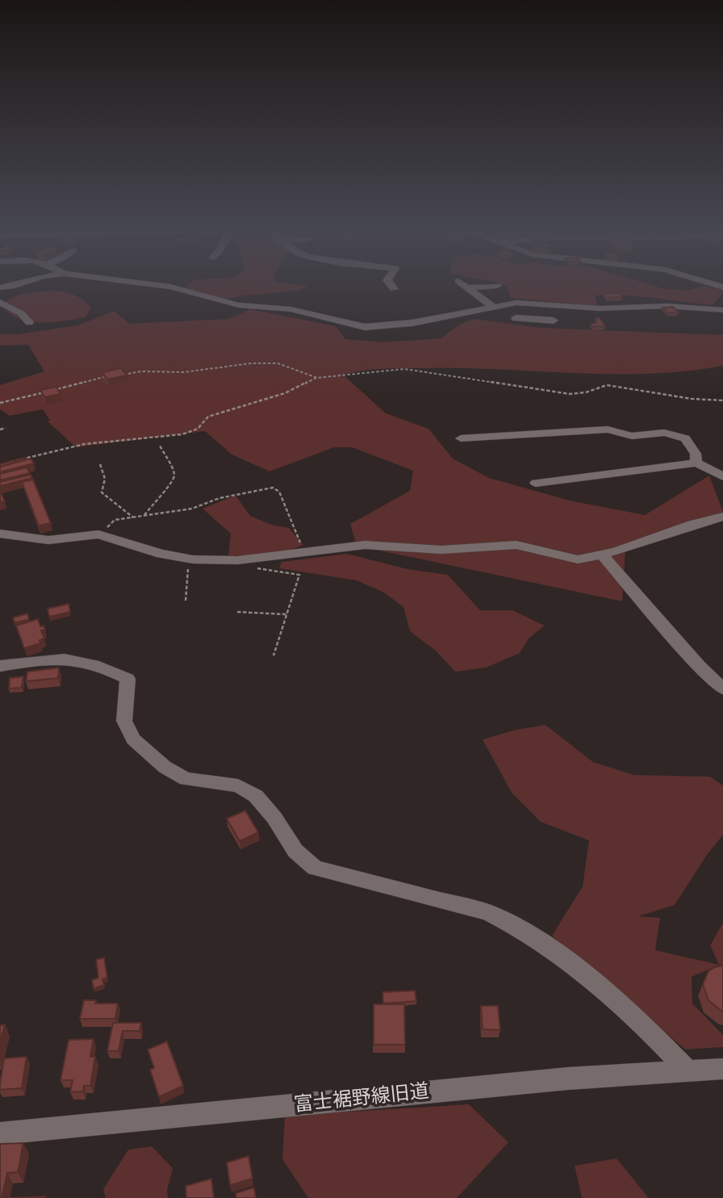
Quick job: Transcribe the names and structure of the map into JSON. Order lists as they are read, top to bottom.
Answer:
{
  "streets": {
    "street": ["富士裾野線旧道"]
  }
}
